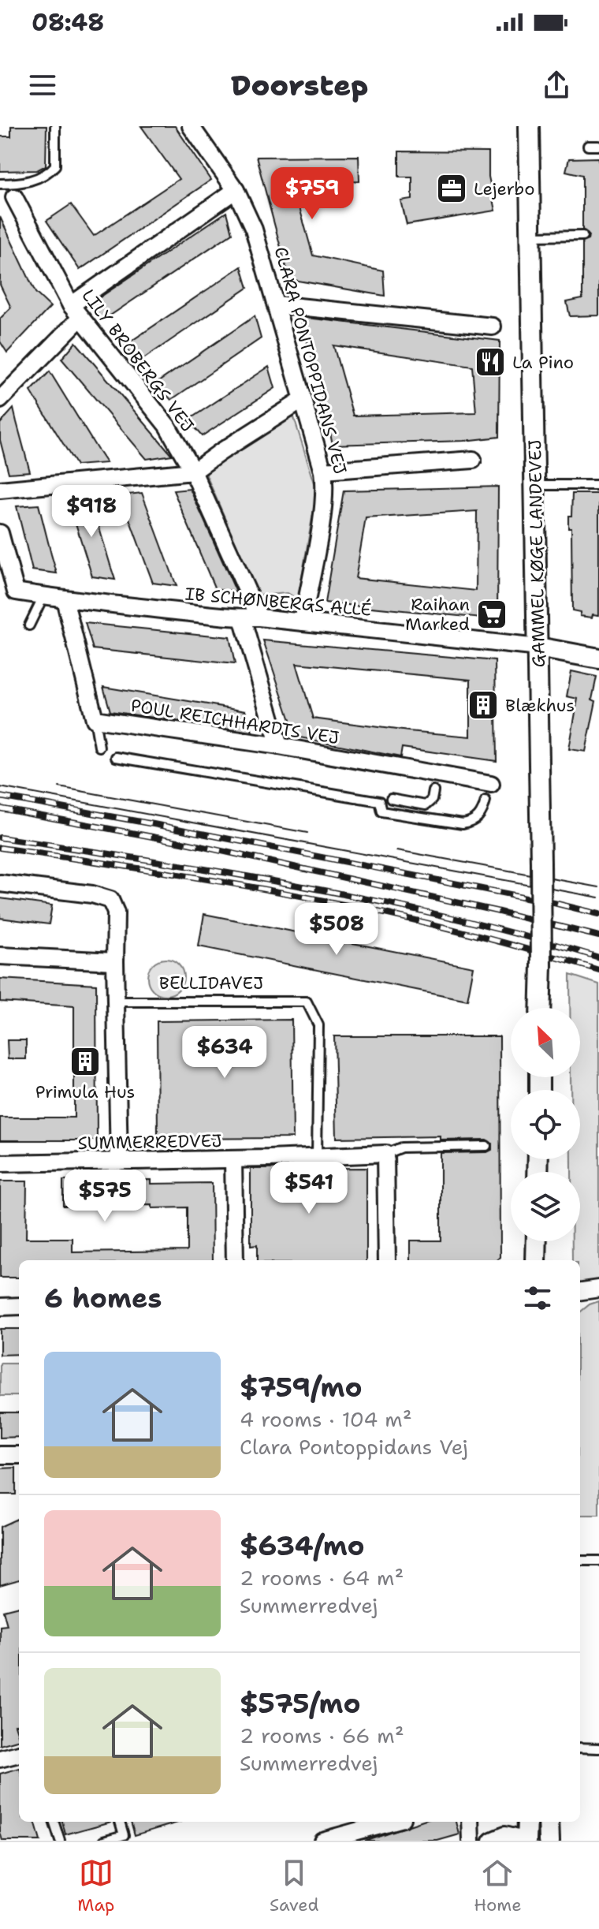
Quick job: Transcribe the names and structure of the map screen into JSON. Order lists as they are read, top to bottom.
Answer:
{
  "streets": {
    "street": [
      "LILY BROBERGS VEJ",
      "CLARA PONTOPPIDANS VEJ",
      "GAMMEL KØGE LANDEVEJ",
      "IB SCHØNBERGS ALLÉ",
      "POUL REICHHARDTS VEJ",
      "SUMMERREDVEJ"
    ],
    "lane": ["BELLIDAVEJ"]
  },
  "crossings": [
    ["LILY BROBERGS VEJ", "IB SCHØNBERGS ALLÉ"],
    ["CLARA PONTOPPIDANS VEJ", "IB SCHØNBERGS ALLÉ"],
    ["GAMMEL KØGE LANDEVEJ", "IB SCHØNBERGS ALLÉ"]
  ],
  "places": {
    "office": ["Lejerbo"],
    "restaurant": ["La Pino"],
    "supermarket": ["Raihan Marked"],
    "building": ["Blækhus", "Primula Hus"]
  },
  "north": "top left",
  "page": {
    "status": "08:48",
    "header": "Doorstep",
    "price": [
      "$759",
      "$918",
      "$508",
      "$634",
      "$541",
      "$575"
    ],
    "heading": "6 homes",
    "list": [
      {
        "name": "$759/mo",
        "note": "4 rooms · 104 m² · Clara Pontoppidans Vej"
      },
      {
        "name": "$634/mo",
        "note": "2 rooms · 64 m² · Summerredvej"
      },
      {
        "name": "$575/mo",
        "note": "2 rooms · 66 m² · Summerredvej"
      }
    ],
    "tabs": ["Map", "Saved", "Home"]
  }
}
